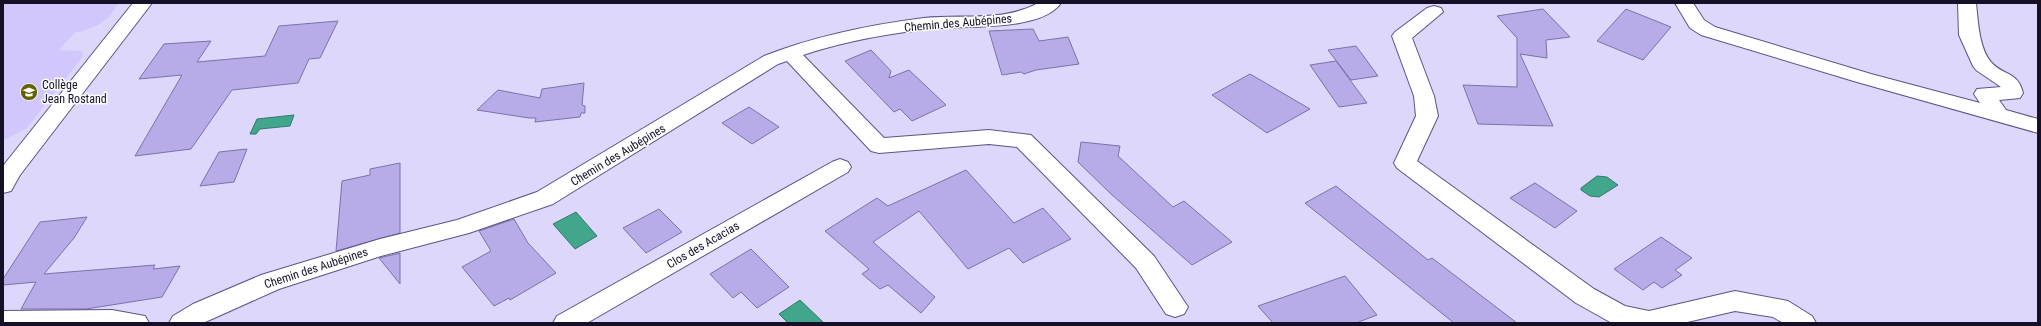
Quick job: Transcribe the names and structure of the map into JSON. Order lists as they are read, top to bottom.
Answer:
{
  "streets": {
    "street": ["Chemin des Aubépines", "Clos des Acacias"]
  },
  "places": {
    "school or university": ["Collège Jean Rostand"]
  }
}
